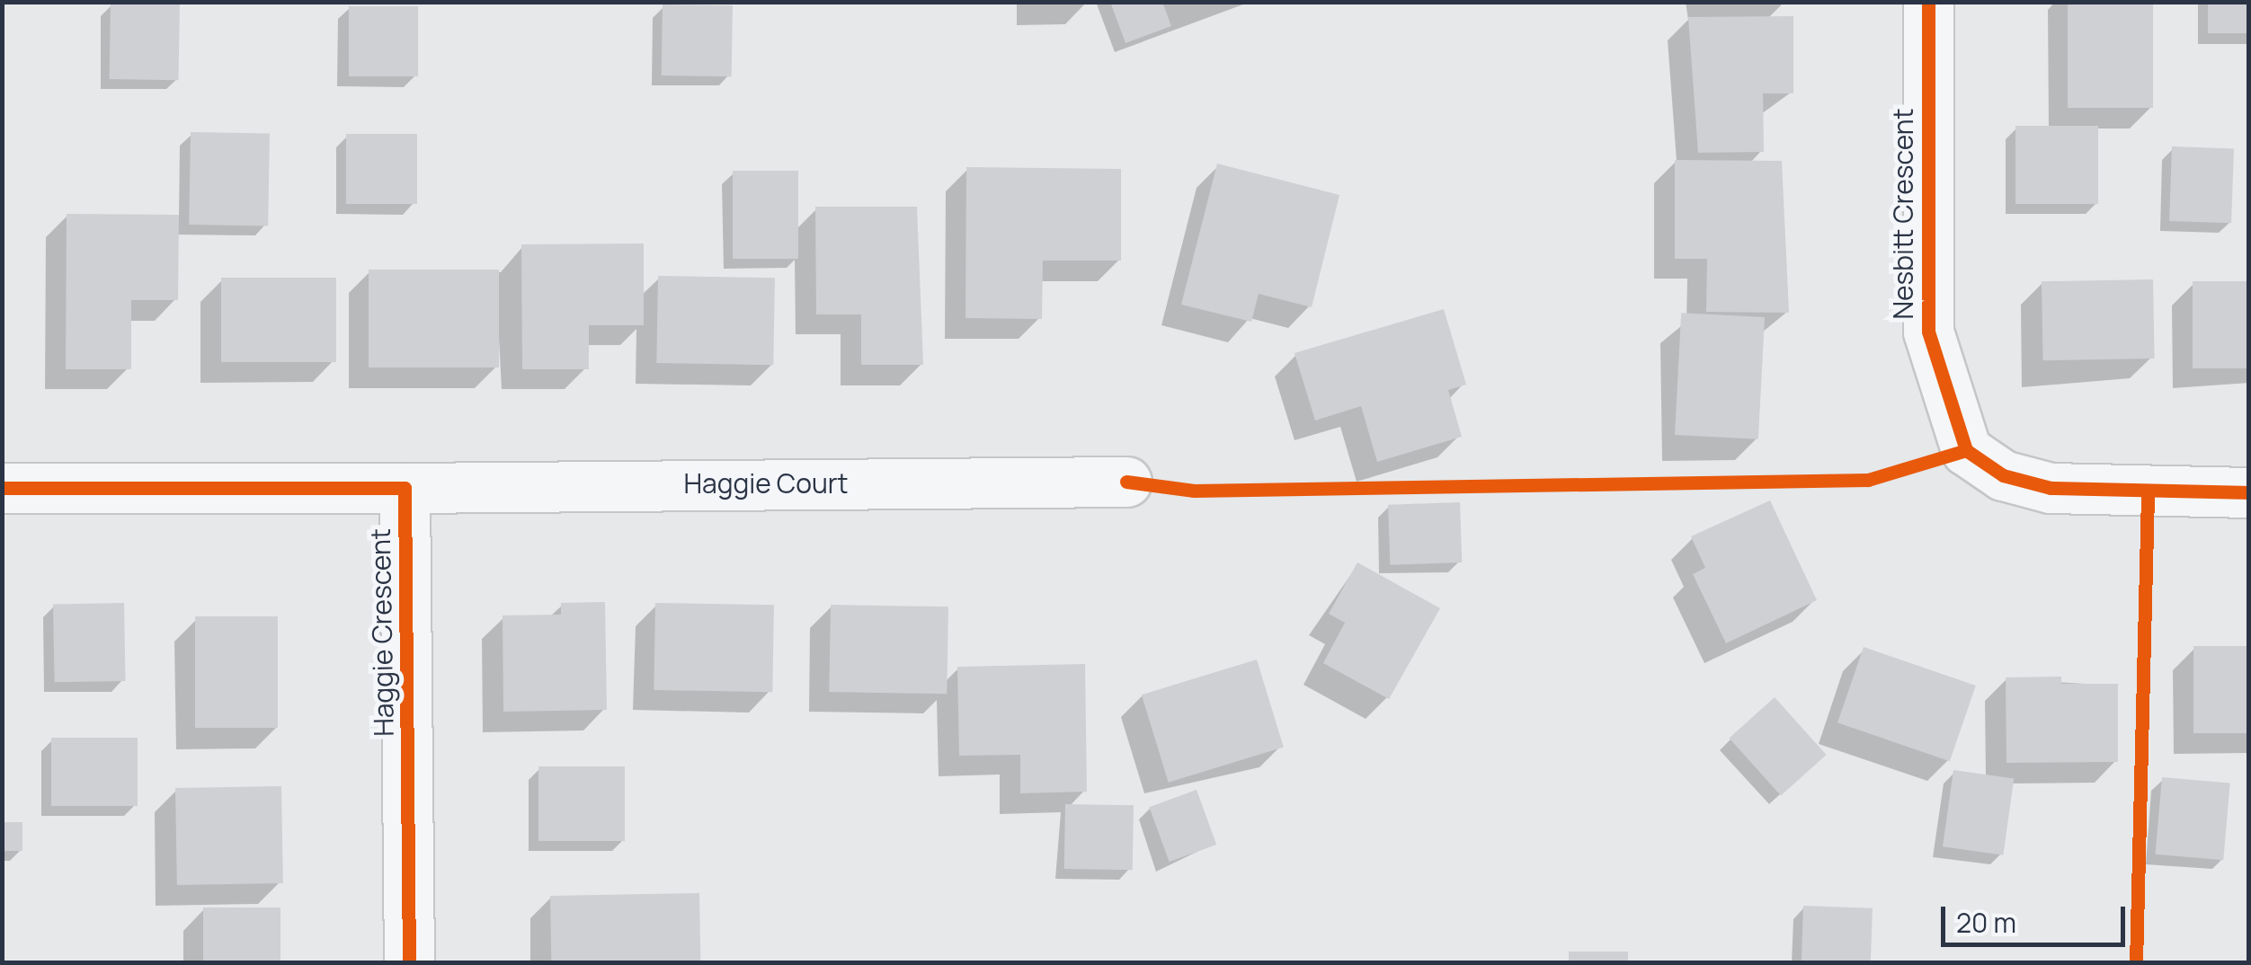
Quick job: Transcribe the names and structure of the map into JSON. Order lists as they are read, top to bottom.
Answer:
{
  "streets": {
    "street": ["Nesbitt Crescent", "Haggie Court", "Haggie Crescent"]
  },
  "crossings": [
    ["Haggie Court", "Haggie Crescent"]
  ],
  "scale_bar": "20 m"
}
